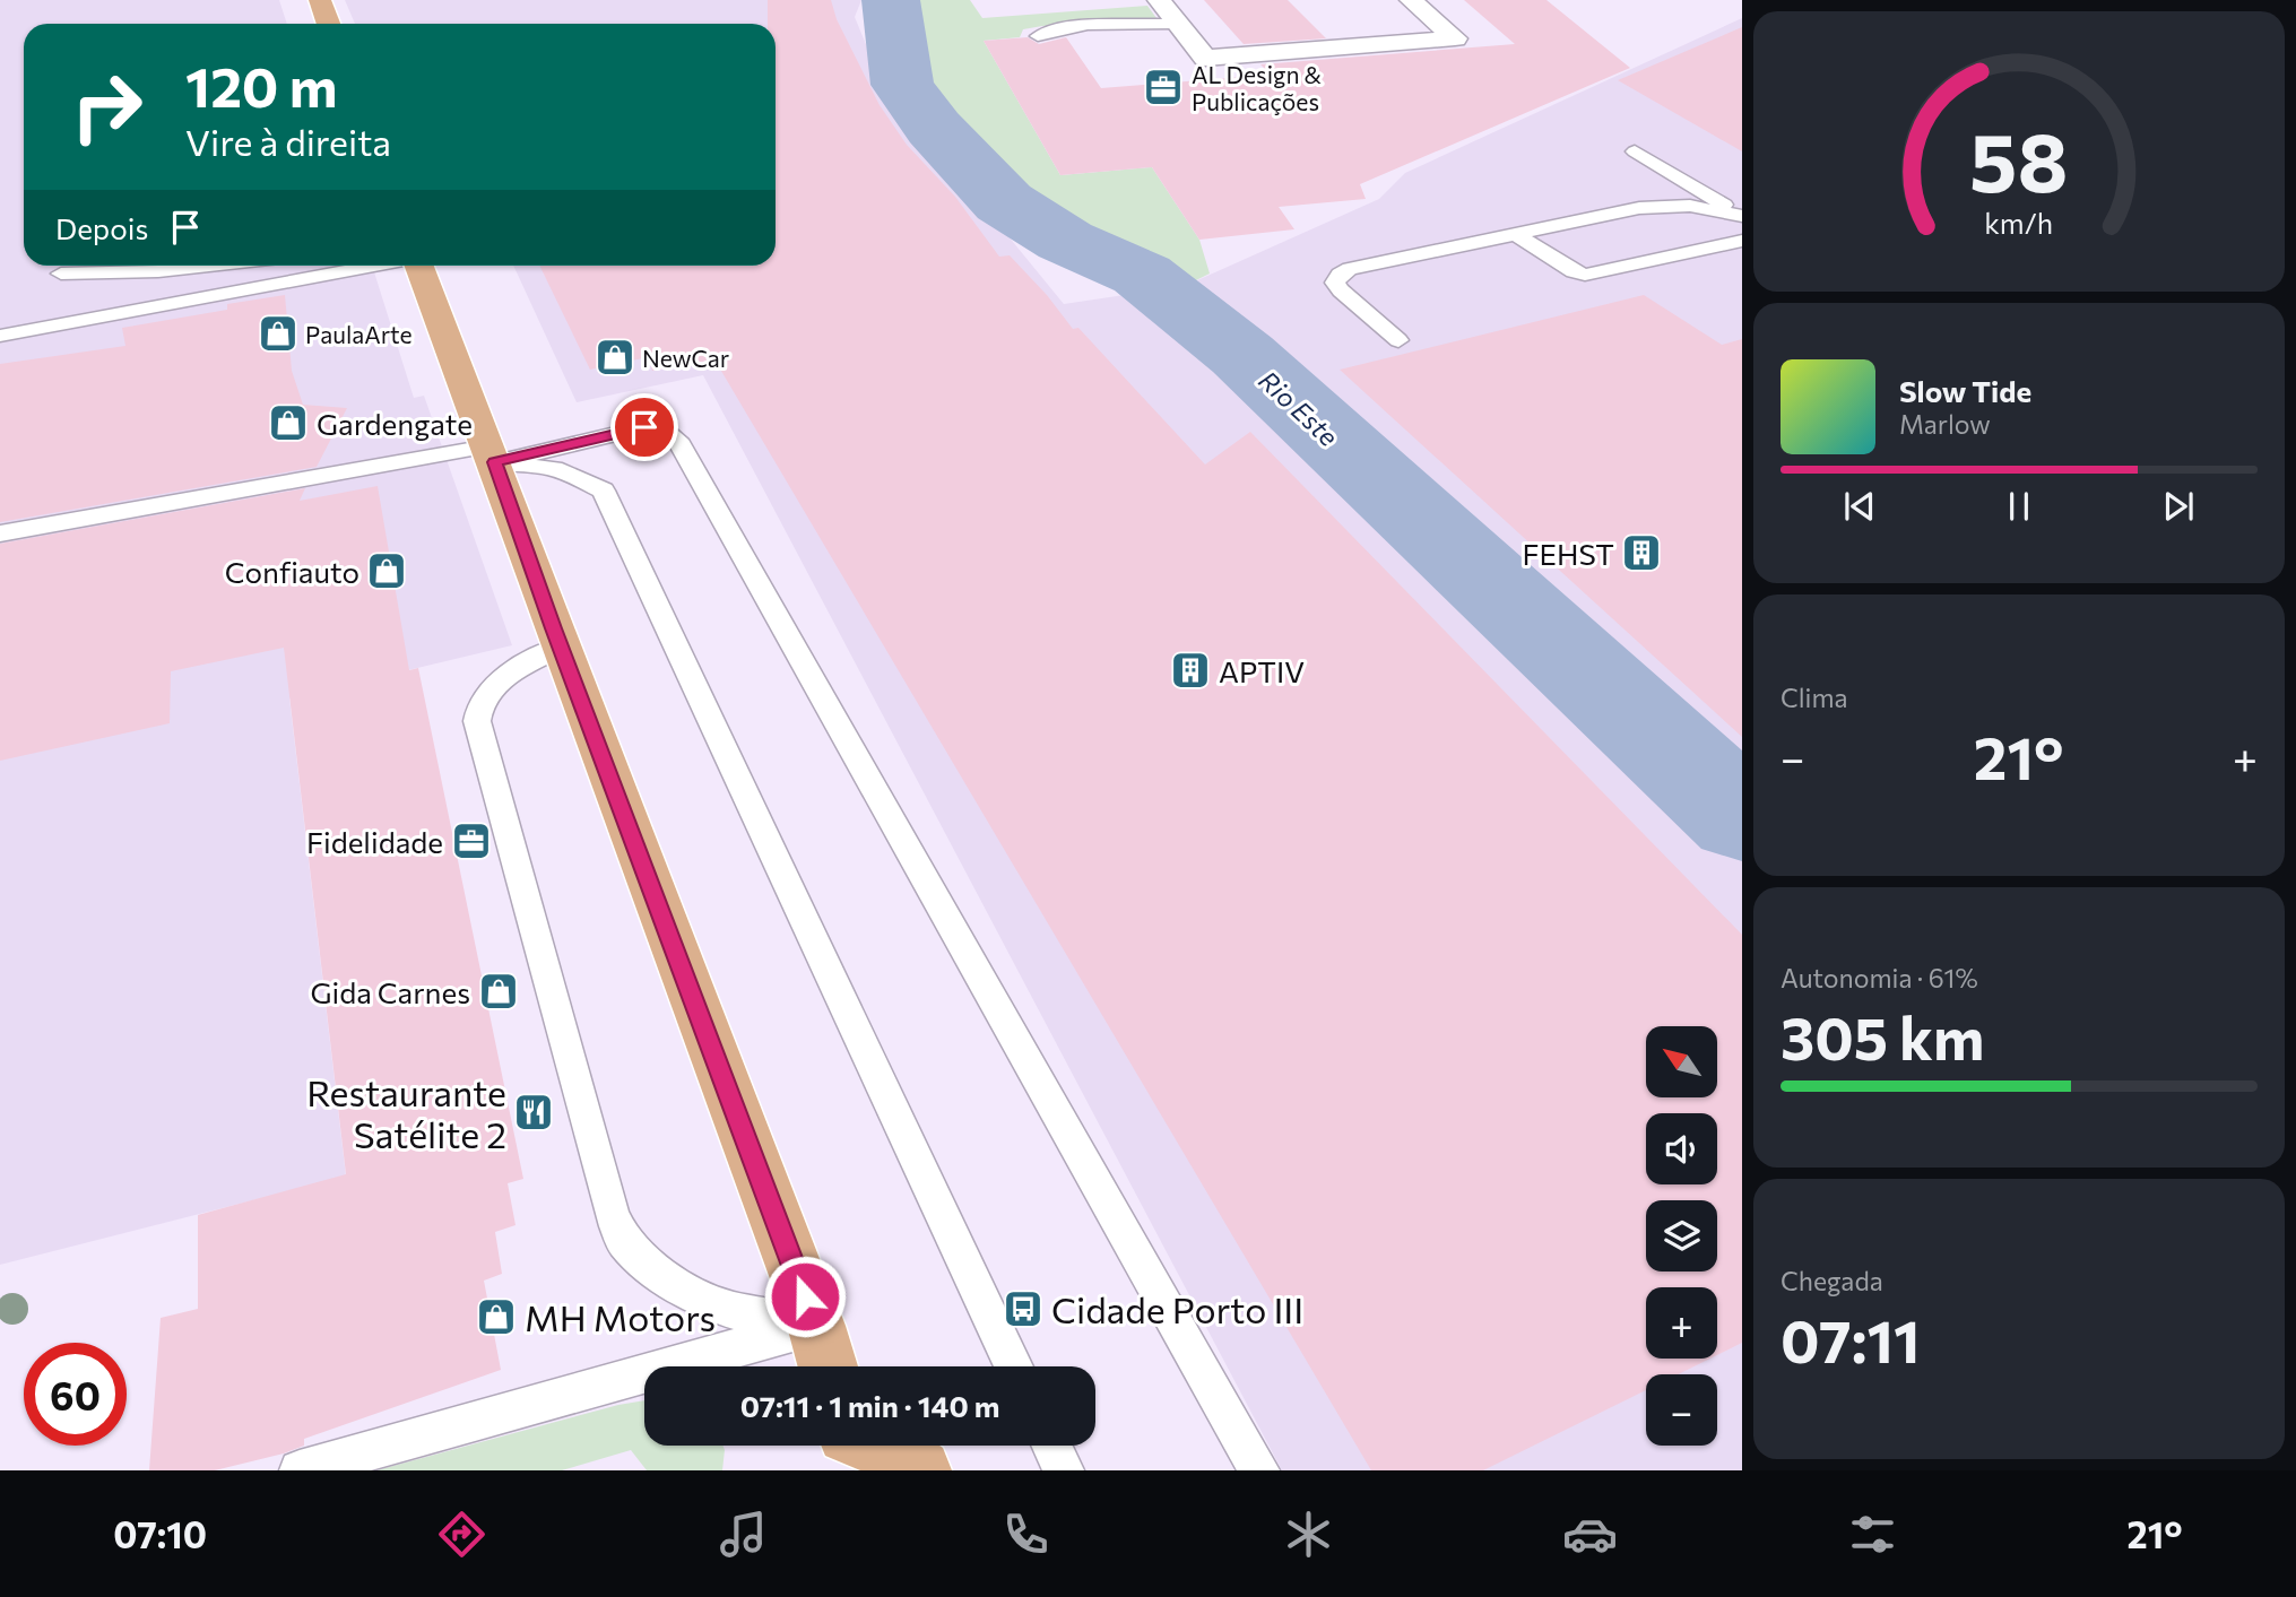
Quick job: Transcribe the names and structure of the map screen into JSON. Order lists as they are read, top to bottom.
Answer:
{
  "water": ["Rio Este"],
  "places": {
    "office": ["AL Design & Publicações", "Fidelidade"],
    "shop": [
      "PaulaArte",
      "NewCar",
      "Gardengate",
      "Confiauto",
      "Gida Carnes",
      "MH Motors"
    ],
    "building": ["FEHST", "APTIV"],
    "restaurant": ["Restaurante Satélite 2"],
    "bus stop": ["Cidade Porto III"]
  },
  "north": "top left",
  "page": {
    "turn": ["120 m", "Vire à direita"],
    "then": "Depois",
    "song": ["Slow Tide", "Marlow"],
    "tile": [
      "Clima",
      ["Autonomia · 61%", "305 km"],
      ["Chegada", "07:11"]
    ],
    "heat": ["−", "21°", "+"],
    "map_buttons": ["+", "−"],
    "limit": "60",
    "trip": "07:11 · 1 min · 140 m",
    "tabs": ["07:10", "21°"],
    "gauge": ["58", "km/h"]
  }
}
